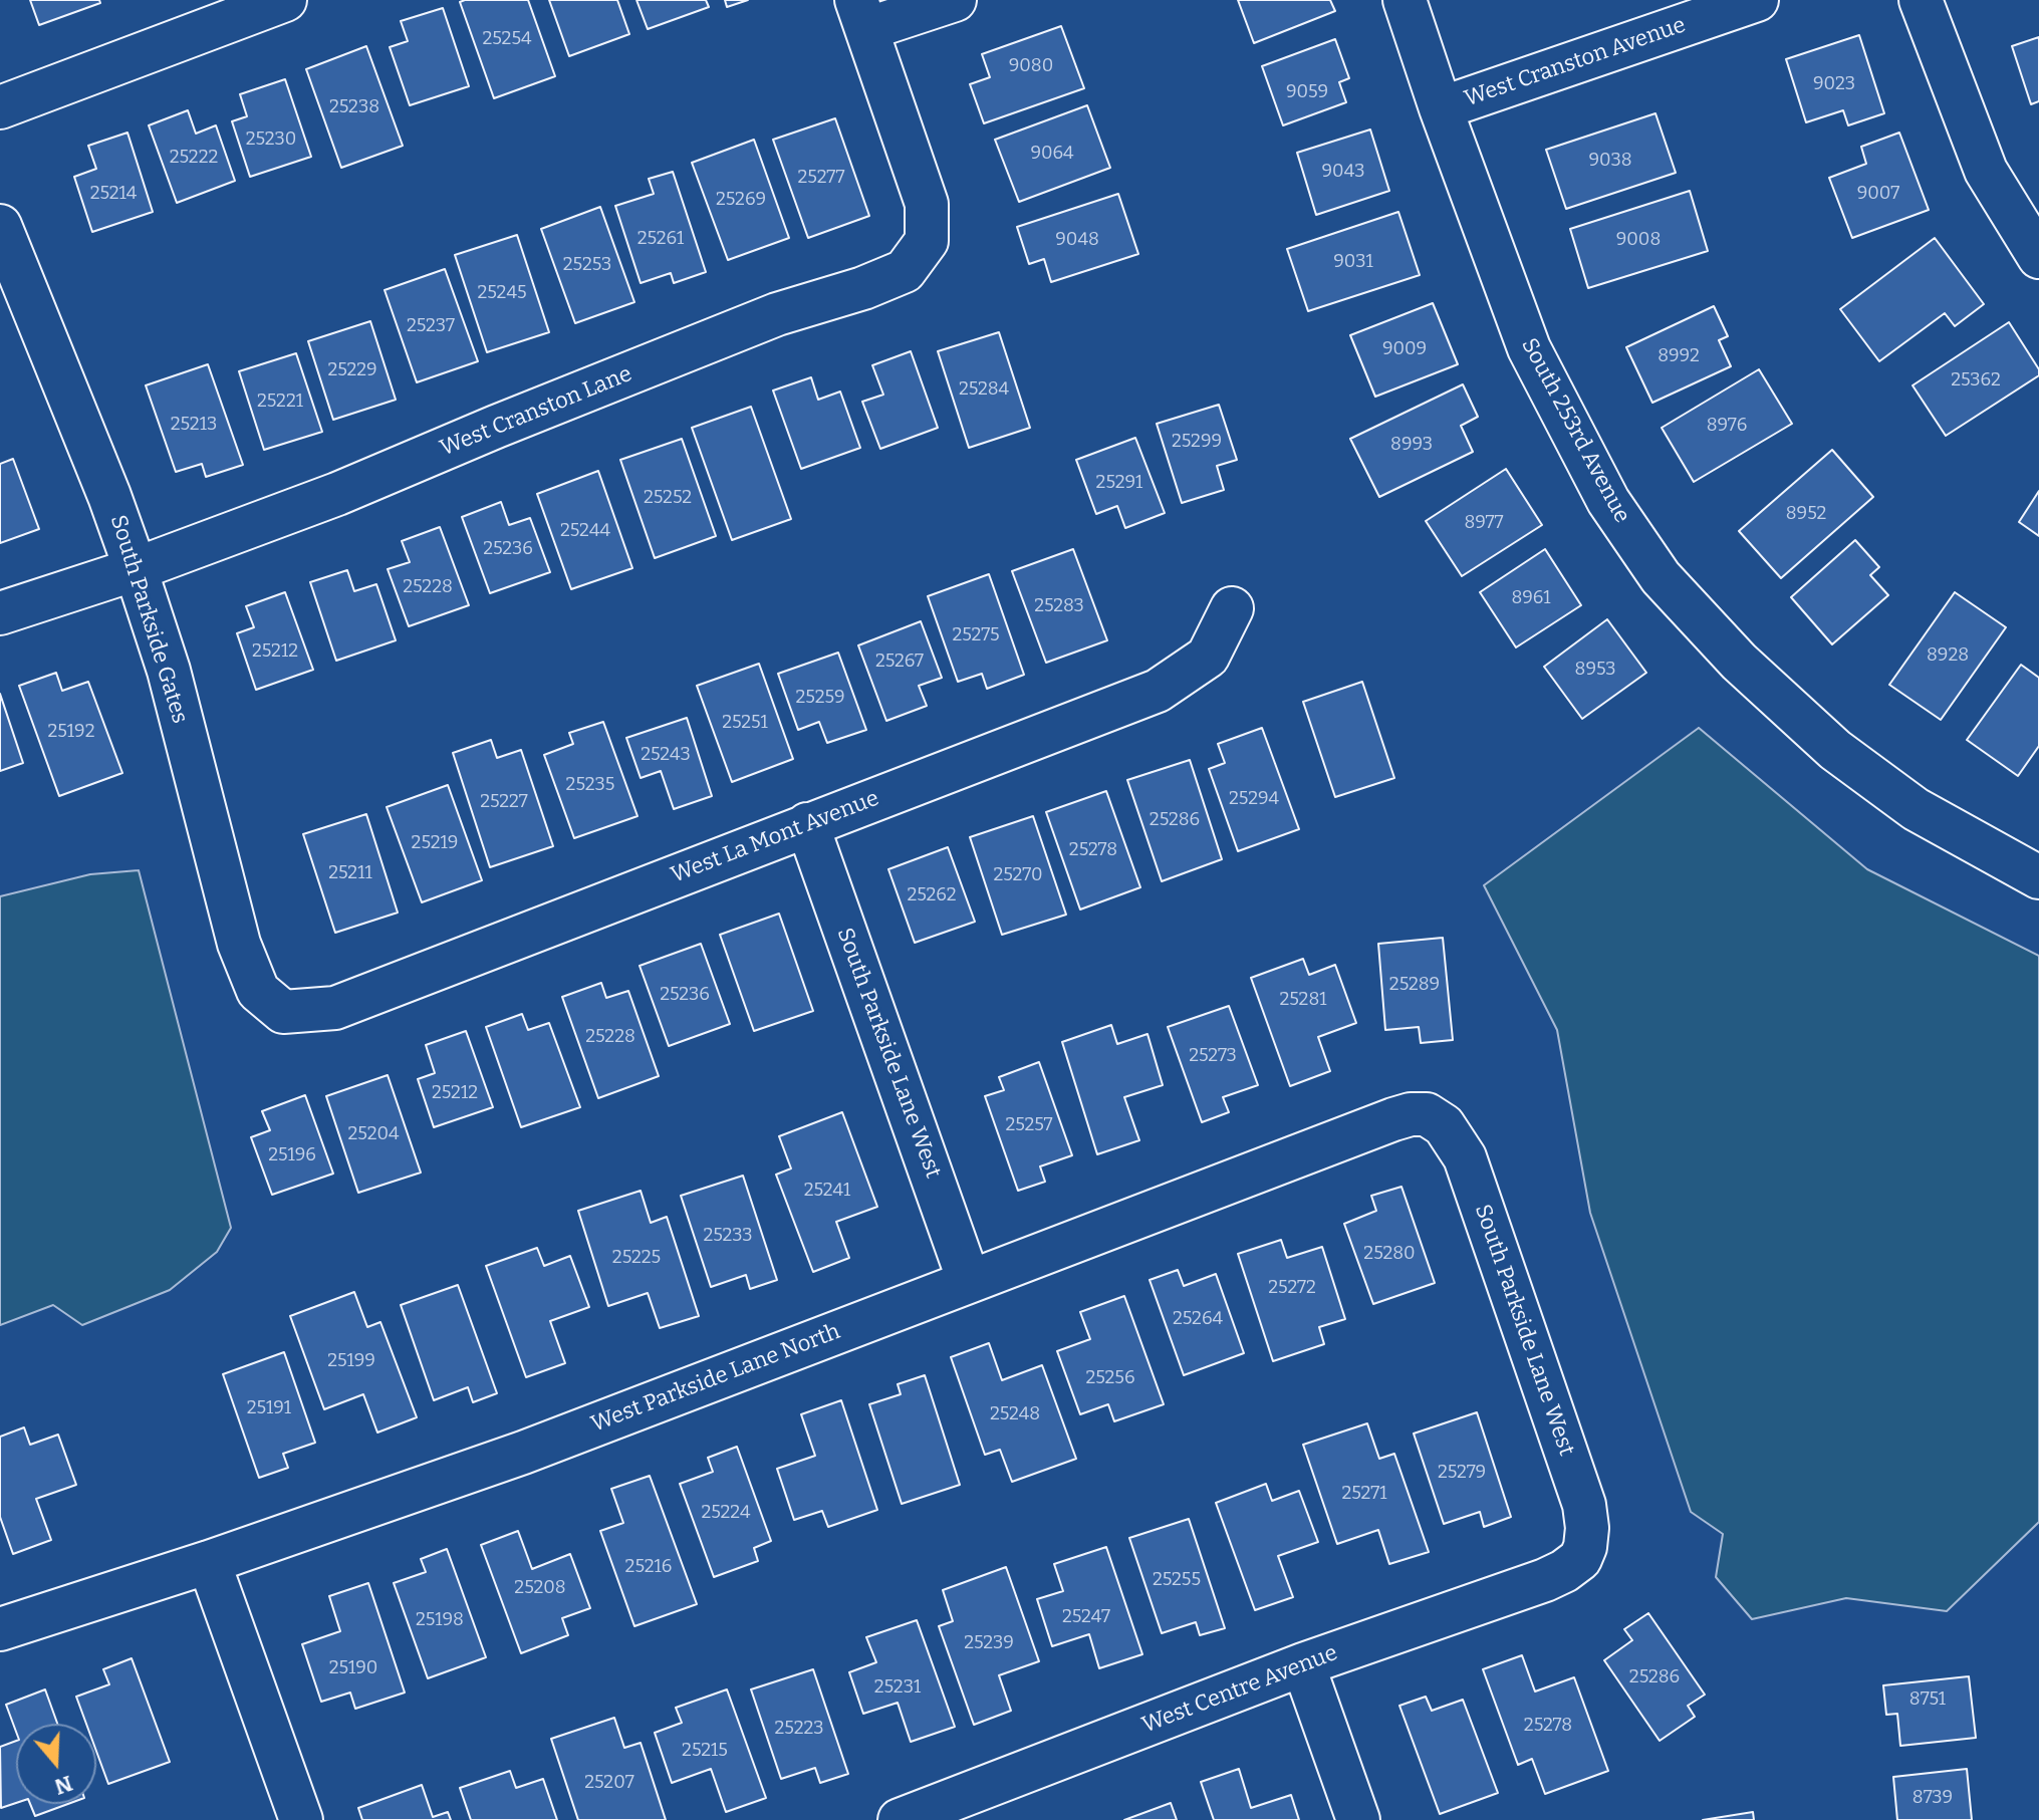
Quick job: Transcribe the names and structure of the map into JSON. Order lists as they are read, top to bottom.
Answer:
{
  "streets": {
    "street": [
      "West Cranston Avenue",
      "West Cranston Lane",
      "South 253rd Avenue",
      "South Parkside Gates",
      "West La Mont Avenue",
      "South Parkside Lane West",
      "West Parkside Lane North",
      "West Centre Avenue"
    ]
  },
  "crossings": [
    ["West Cranston Avenue", "South 253rd Avenue"],
    ["West Cranston Lane", "South Parkside Gates"],
    ["South Parkside Gates", "West La Mont Avenue"],
    ["West La Mont Avenue", "South Parkside Lane West"],
    ["South Parkside Lane West", "West Parkside Lane North"],
    ["South Parkside Lane West", "West Centre Avenue"]
  ],
  "house_numbers": [
    "25254",
    "9080",
    "9023",
    "9059",
    "25238",
    "25230",
    "9064",
    "25222",
    "9038",
    "9043",
    "25277",
    "25214",
    "9007",
    "25269",
    "25261",
    "9048",
    "9008",
    "9031",
    "25253",
    "25245",
    "25237",
    "9009",
    "8992",
    "25229",
    "25362",
    "25284",
    "25221",
    "25213",
    "8976",
    "25299",
    "8993",
    "25291",
    "25252",
    "8952",
    "8977",
    "25244",
    "25236",
    "25228",
    "8961",
    "25283",
    "25275",
    "25212",
    "8928",
    "25267",
    "8953",
    "25259",
    "25251",
    "25192",
    "25243",
    "25235",
    "25294",
    "25227",
    "25286",
    "25219",
    "25278",
    "25211",
    "25270",
    "25262",
    "25289",
    "25236",
    "25281",
    "25228",
    "25273",
    "25212",
    "25257",
    "25204",
    "25196",
    "25241",
    "25233",
    "25280",
    "25225",
    "25272",
    "25264",
    "25199",
    "25256",
    "25191",
    "25248",
    "25279",
    "25271",
    "25224",
    "25216",
    "25255",
    "25208",
    "25247",
    "25198",
    "25239",
    "25190",
    "25286",
    "25231",
    "8751",
    "25278",
    "25223",
    "25215",
    "25207",
    "8739"
  ],
  "north": "bottom"
}
